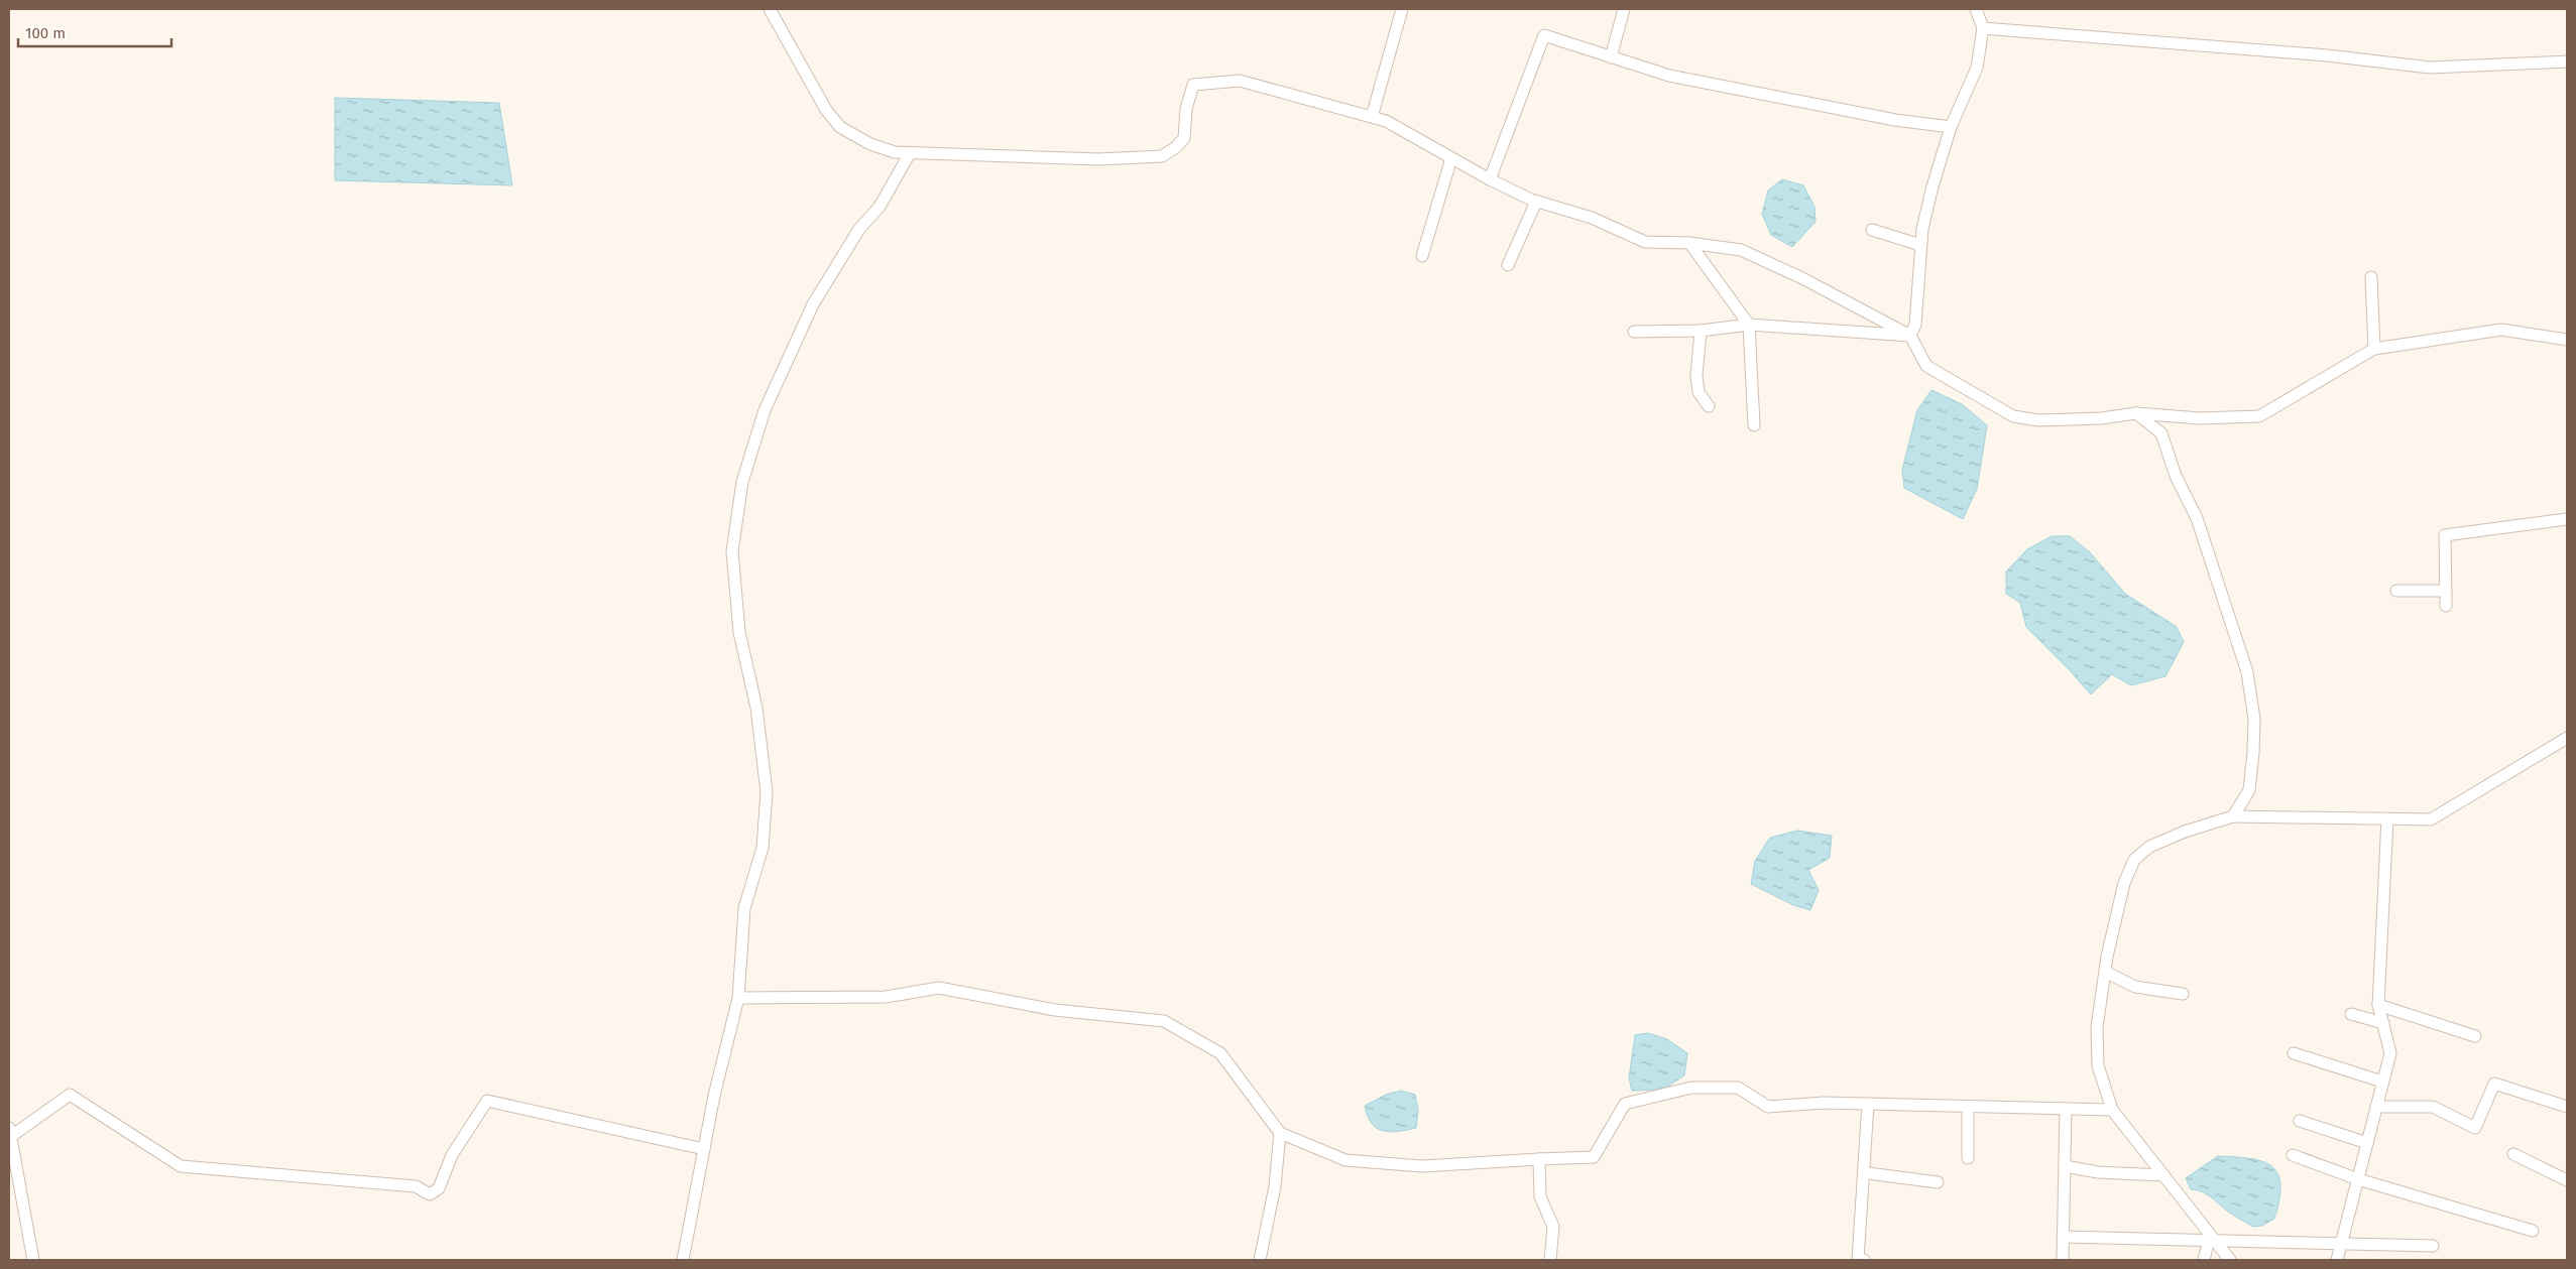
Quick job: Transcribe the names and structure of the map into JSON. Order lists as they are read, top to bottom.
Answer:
{
  "scale_bar": "100 m"
}
